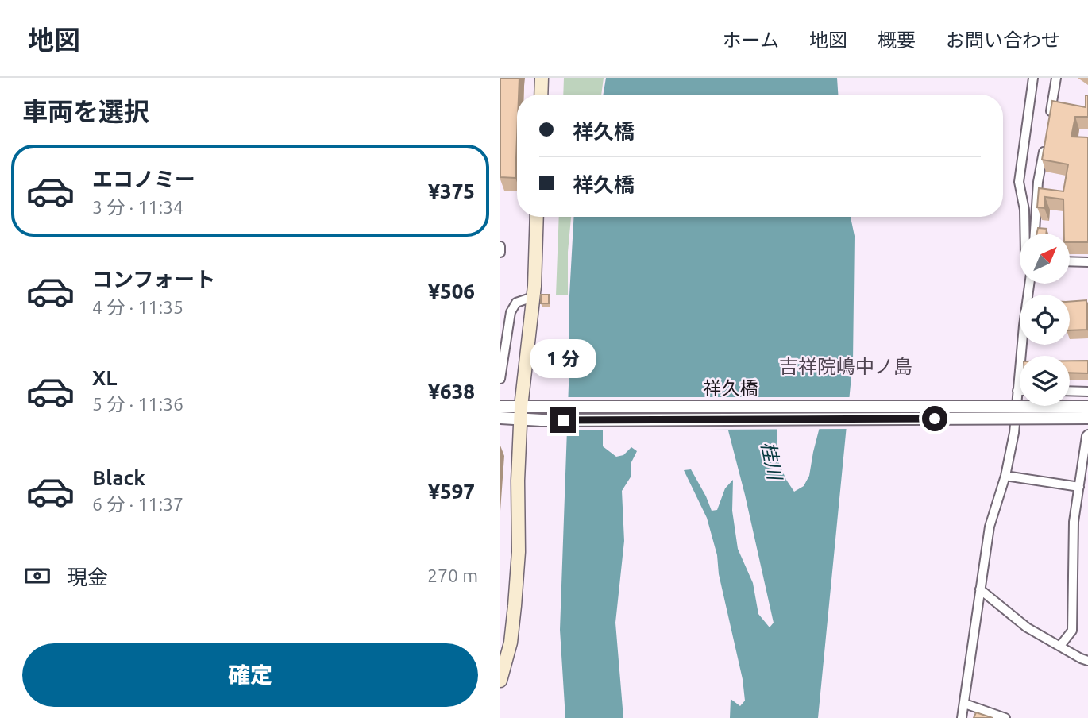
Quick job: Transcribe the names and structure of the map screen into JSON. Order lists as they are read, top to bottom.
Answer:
{
  "streets": {
    "street": ["祥久橋"]
  },
  "districts": ["吉祥院嶋中ノ島"],
  "water": ["桂川"],
  "north": "top right",
  "page": {
    "header": "地図",
    "nav": [
      "ホーム",
      "地図",
      "概要",
      "お問い合わせ"
    ],
    "heading": "車両を選択",
    "banner": ["祥久橋", "祥久橋"],
    "list": [
      {
        "name": "エコノミー",
        "note": "3 分 · 11:34",
        "value": "¥375"
      },
      {
        "name": "コンフォート",
        "note": "4 分 · 11:35",
        "value": "¥506"
      },
      {
        "name": "XL",
        "note": "5 分 · 11:36",
        "value": "¥638"
      },
      {
        "name": "Black",
        "note": "6 分 · 11:37",
        "value": "¥597"
      }
    ],
    "bubble": "1 分",
    "pay": ["現金", "270 m"],
    "buttons": "確定"
  }
}
